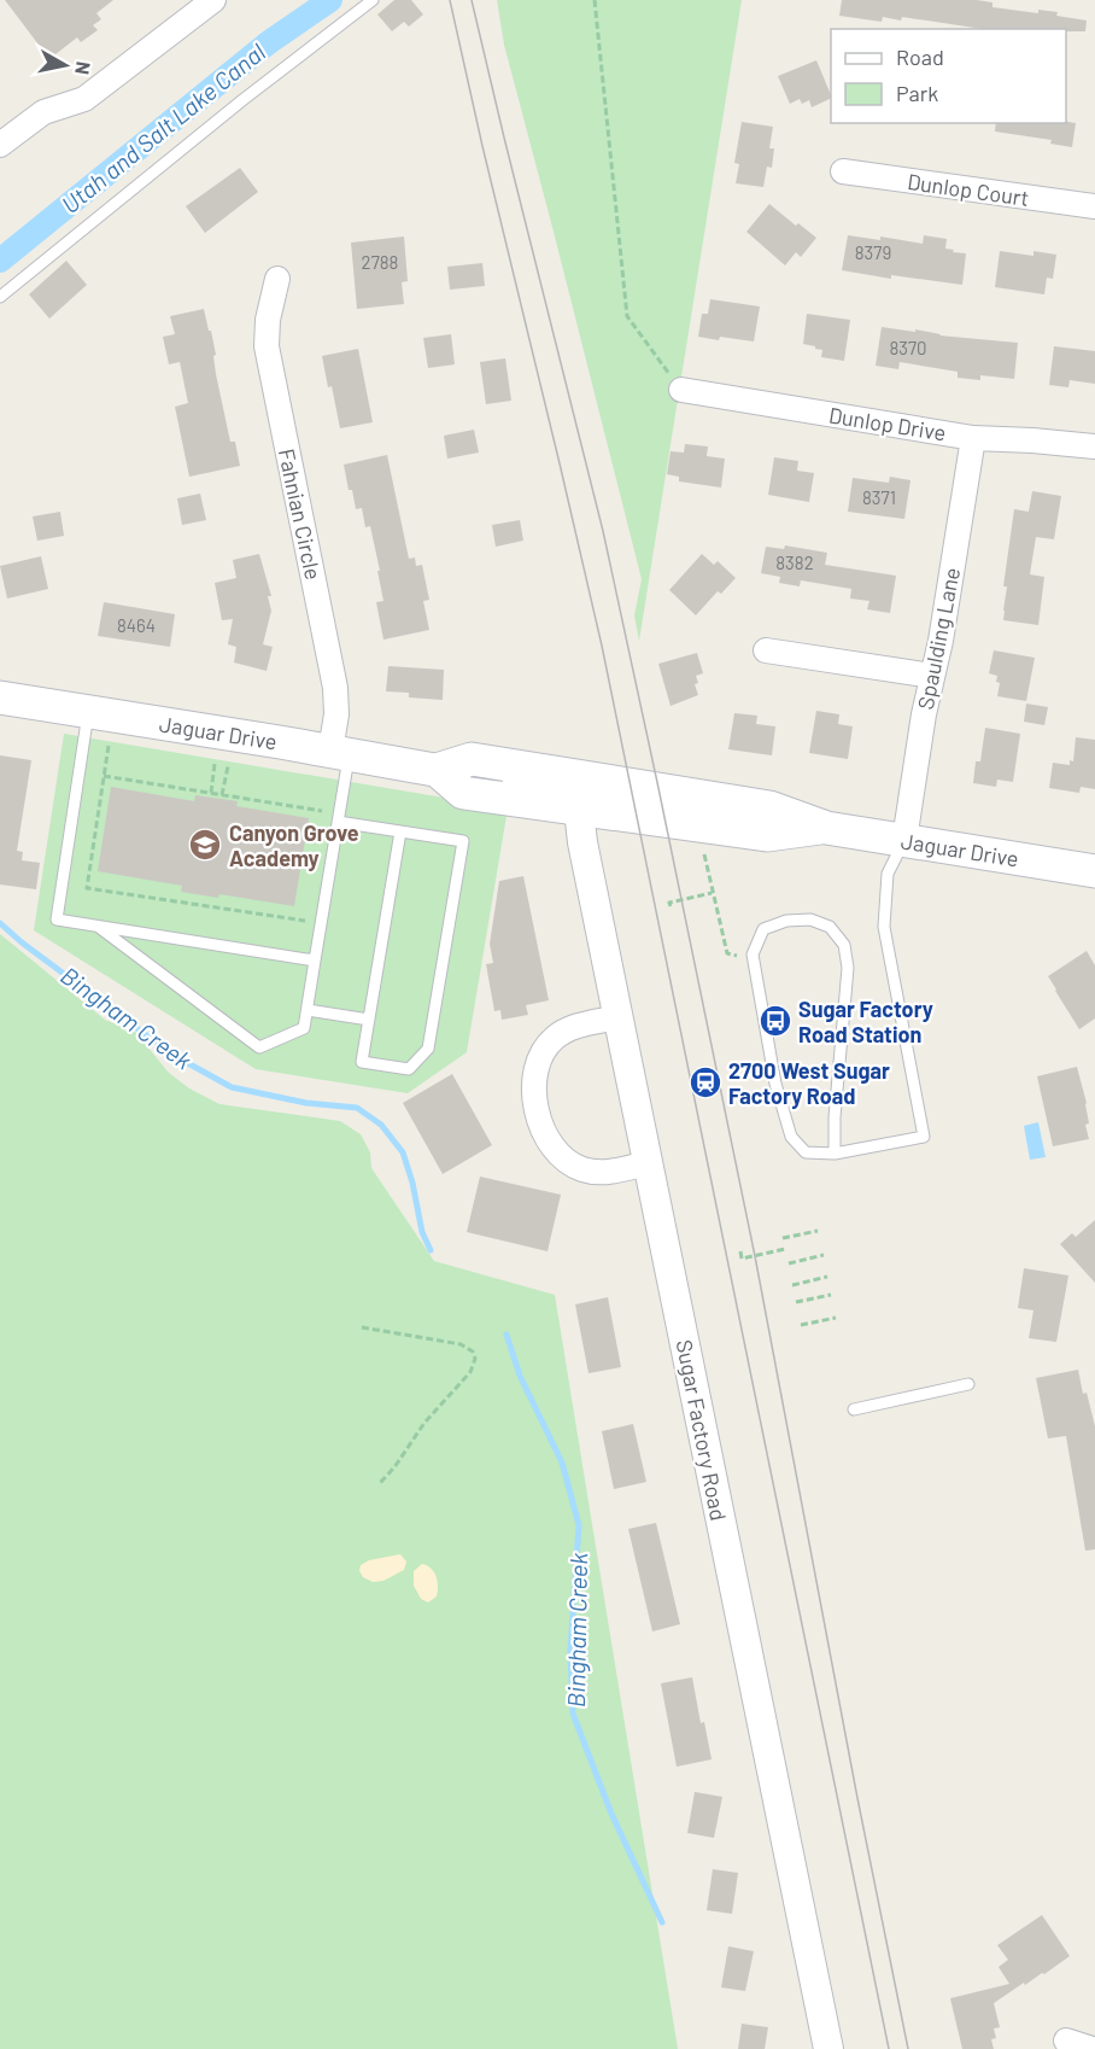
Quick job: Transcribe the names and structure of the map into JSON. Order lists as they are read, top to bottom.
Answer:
{
  "streets": {
    "main road": ["Jaguar Drive"],
    "street": [
      "Dunlop Court",
      "Dunlop Drive",
      "Fahnian Circle",
      "Spaulding Lane",
      "Sugar Factory Road"
    ]
  },
  "crossings": [
    ["Dunlop Drive", "Spaulding Lane"],
    ["Fahnian Circle", "Jaguar Drive"],
    ["Spaulding Lane", "Jaguar Drive"],
    ["Jaguar Drive", "Sugar Factory Road"]
  ],
  "water": ["Utah and Salt Lake Canal", "Bingham Creek"],
  "places": {
    "school or university": ["Canyon Grove Academy"],
    "bus stop": ["Sugar Factory Road Station"],
    "station": ["2700 West Sugar Factory Road"]
  },
  "house_numbers": [
    "8379",
    "2788",
    "8370",
    "8371",
    "8382",
    "8464"
  ],
  "legend": ["Road", "Park"],
  "north": "right"
}
